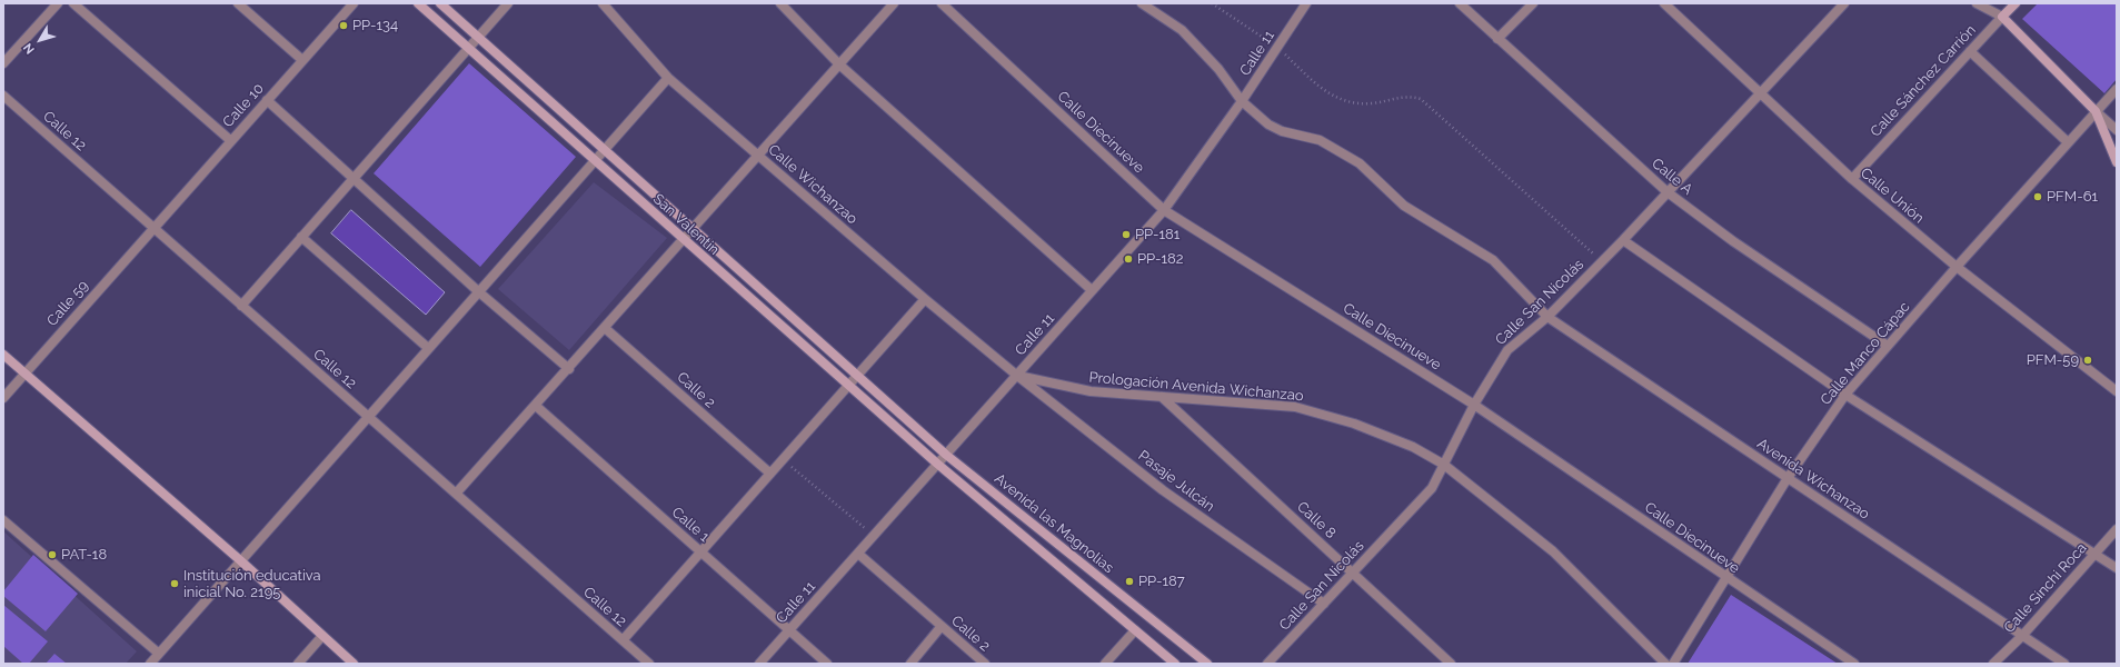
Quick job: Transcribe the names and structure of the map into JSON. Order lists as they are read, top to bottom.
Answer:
{
  "streets": {
    "main road": ["Calle Sánchez Carrión", "San Valentin", "Avenida las Magnolias"],
    "street": [
      "Calle 11",
      "Calle 10",
      "Calle 12",
      "Calle Diecinueve",
      "Calle A",
      "Calle Wichanzao",
      "Calle Unión",
      "Calle San Nicolás",
      "Calle 59",
      "Calle Manco Cápac",
      "Prologación Avenida Wichanzao",
      "Calle 2",
      "Avenida Wichanzao",
      "Pasaje Julcán",
      "Calle 8",
      "Calle 1",
      "Calle Sinchi Roca"
    ]
  },
  "crossings": [
    ["Calle 11", "Calle Diecinueve"],
    ["Calle 11", "Calle Wichanzao"],
    ["Calle 11", "San Valentin"],
    ["Calle 11", "Prologación Avenida Wichanzao"],
    ["Calle 11", "Calle 2"],
    ["Calle 11", "Avenida Wichanzao"],
    ["Calle 11", "Pasaje Julcán"],
    ["Calle 11", "Avenida las Magnolias"],
    ["Calle 11", "Calle 1"],
    ["Calle Sánchez Carrión", "Calle Unión"],
    ["Calle 10", "Calle 12"],
    ["Calle 10", "Calle 59"],
    ["Calle 12", "Calle 59"],
    ["Calle Diecinueve", "Calle San Nicolás"],
    ["Calle Diecinueve", "Calle Manco Cápac"],
    ["Calle A", "Calle San Nicolás"],
    ["Calle A", "Calle Manco Cápac"],
    ["Calle Wichanzao", "Prologación Avenida Wichanzao"],
    ["Calle Wichanzao", "Pasaje Julcán"],
    ["Calle Unión", "Calle San Nicolás"],
    ["Calle Unión", "Calle Manco Cápac"],
    ["San Valentin", "Avenida las Magnolias"],
    ["Calle San Nicolás", "Prologación Avenida Wichanzao"],
    ["Calle San Nicolás", "Avenida Wichanzao"],
    ["Calle San Nicolás", "Pasaje Julcán"],
    ["Calle San Nicolás", "Calle 8"],
    ["Calle Manco Cápac", "Avenida Wichanzao"],
    ["Prologación Avenida Wichanzao", "Pasaje Julcán"],
    ["Prologación Avenida Wichanzao", "Calle 8"],
    ["Avenida Wichanzao", "Calle Sinchi Roca"]
  ],
  "places": [
    "PP-134",
    "PFM-61",
    "PP-181",
    "PP-182",
    "PFM-59",
    "PAT-18",
    "PP-187",
    "Institución educativa inicial No. 2195"
  ],
  "north": "bottom left"
}
